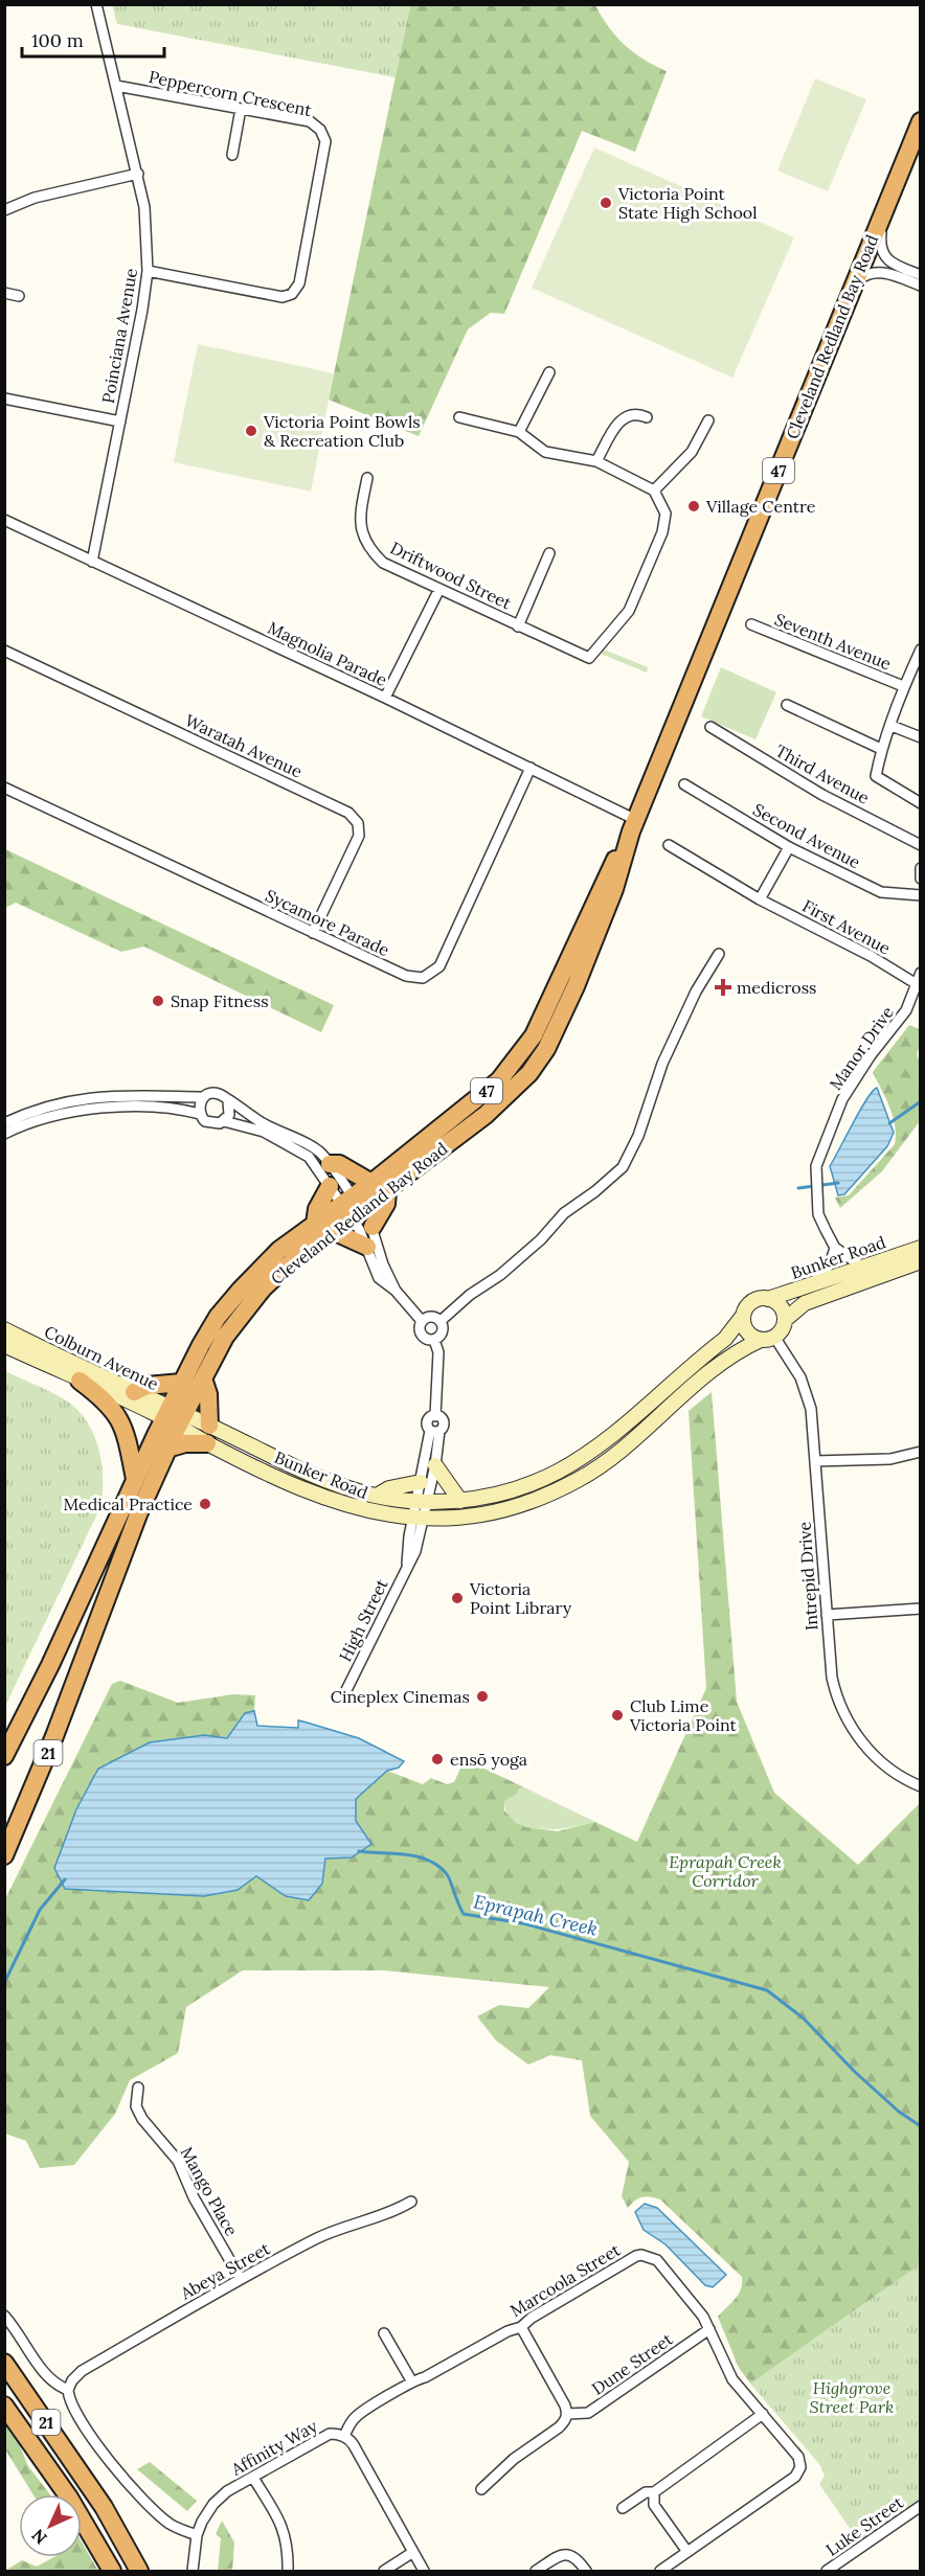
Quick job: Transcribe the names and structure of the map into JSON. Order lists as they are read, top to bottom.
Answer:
{
  "streets": {
    "highway": ["Cleveland Redland Bay Road", "47", "21"],
    "main road": ["Bunker Road", "Colburn Avenue"],
    "street": [
      "Peppercorn Crescent",
      "Poinciana Avenue",
      "Driftwood Street",
      "Seventh Avenue",
      "Magnolia Parade",
      "Waratah Avenue",
      "Third Avenue",
      "Second Avenue",
      "Sycamore Parade",
      "First Avenue",
      "Manor Drive",
      "Intrepid Drive",
      "High Street",
      "Mango Place",
      "Abeya Street",
      "Marcoola Street",
      "Dune Street",
      "Affinity Way",
      "Luke Street"
    ]
  },
  "crossings": [
    ["Peppercorn Crescent", "Poinciana Avenue"],
    ["Poinciana Avenue", "Magnolia Parade"],
    ["Cleveland Redland Bay Road", "Magnolia Parade"],
    ["Cleveland Redland Bay Road", "Bunker Road"],
    ["Cleveland Redland Bay Road", "Colburn Avenue"],
    ["Magnolia Parade", "Sycamore Parade"],
    ["Waratah Avenue", "Sycamore Parade"],
    ["First Avenue", "Manor Drive"],
    ["Manor Drive", "Bunker Road"],
    ["Bunker Road", "Colburn Avenue"],
    ["Bunker Road", "Intrepid Drive"],
    ["Bunker Road", "High Street"],
    ["Mango Place", "Abeya Street"],
    ["Marcoola Street", "Dune Street"],
    ["Marcoola Street", "Affinity Way"]
  ],
  "water": ["Eprapah Creek"],
  "parks": ["Eprapah Creek Corridor", "Highgrove Street Park"],
  "places": {
    "other": [
      "Victoria Point State High School",
      "Victoria Point Bowls & Recreation Club",
      "Village Centre",
      "Snap Fitness",
      "Medical Practice",
      "Victoria Point Library",
      "Cineplex Cinemas",
      "Club Lime Victoria Point",
      "ensō yoga"
    ],
    "health": ["medicross"]
  },
  "scale_bar": "100 m",
  "north": "bottom left"
}
